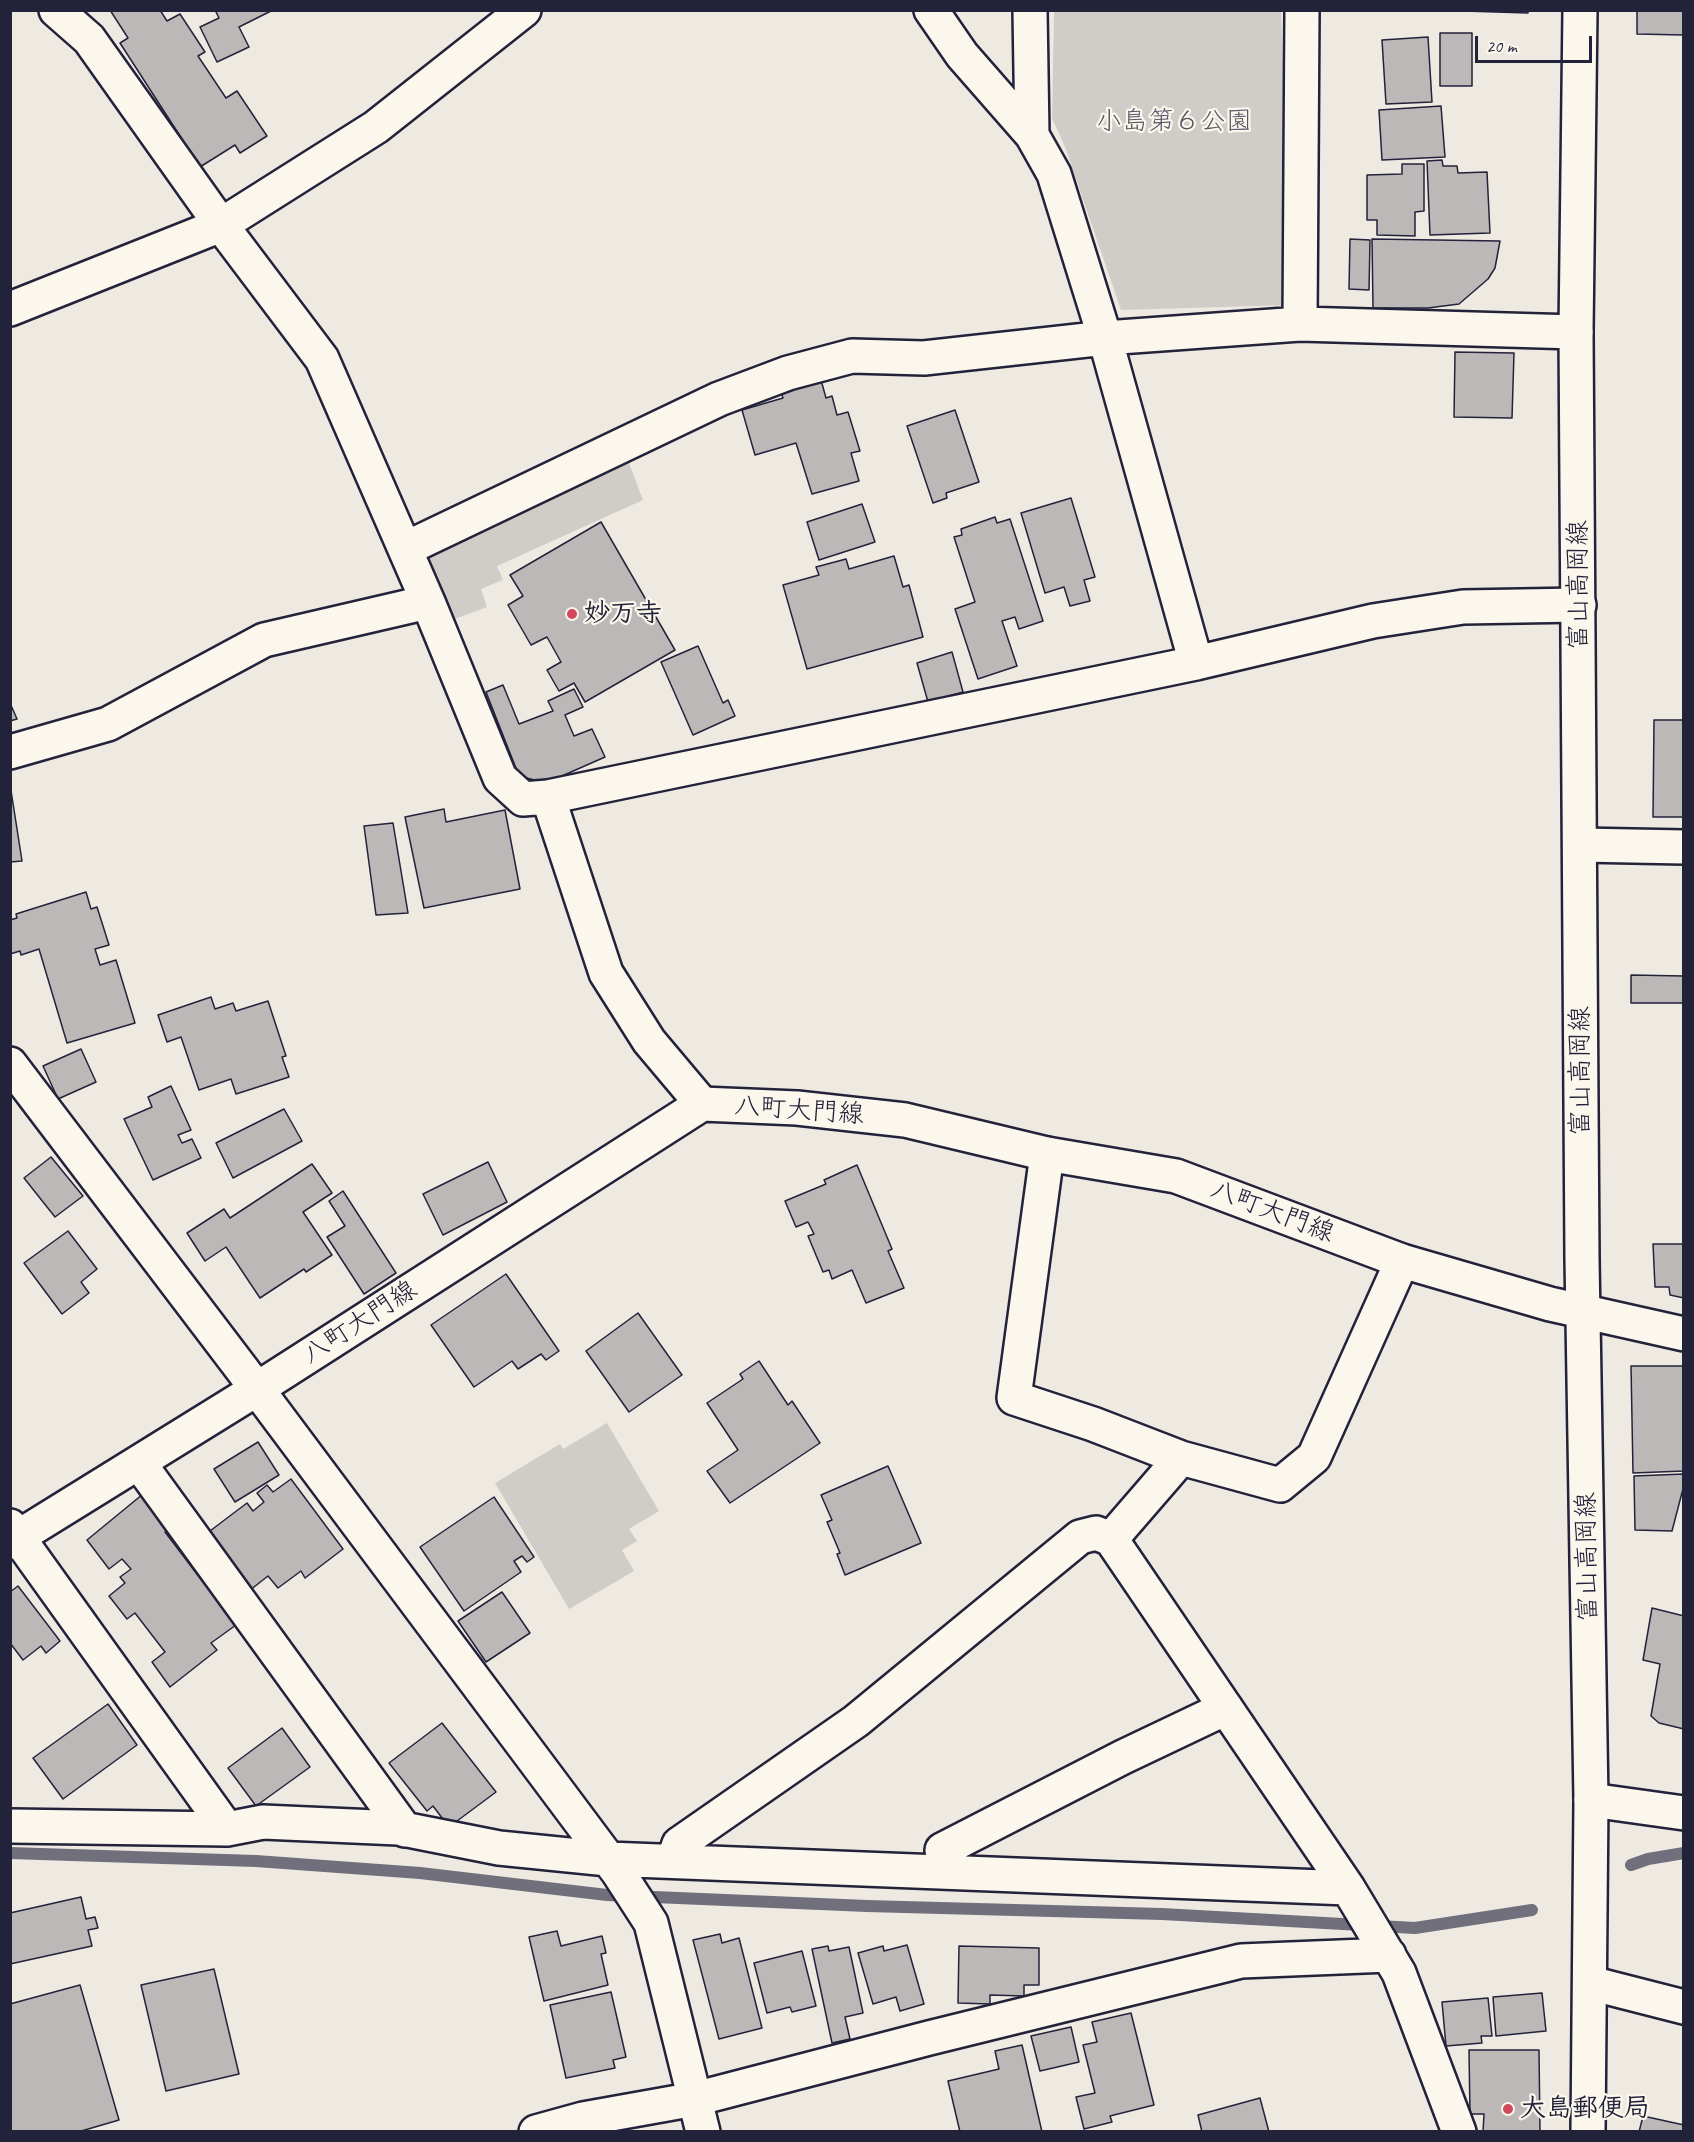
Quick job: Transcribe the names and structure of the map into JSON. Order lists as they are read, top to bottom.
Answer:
{
  "streets": {
    "street": ["富山高岡線", "八町大門線"]
  },
  "crossings": [
    ["富山高岡線", "八町大門線"]
  ],
  "parks": ["小島第６公園"],
  "places": ["妙万寺", "大島郵便局"],
  "scale_bar": "20 m"
}
